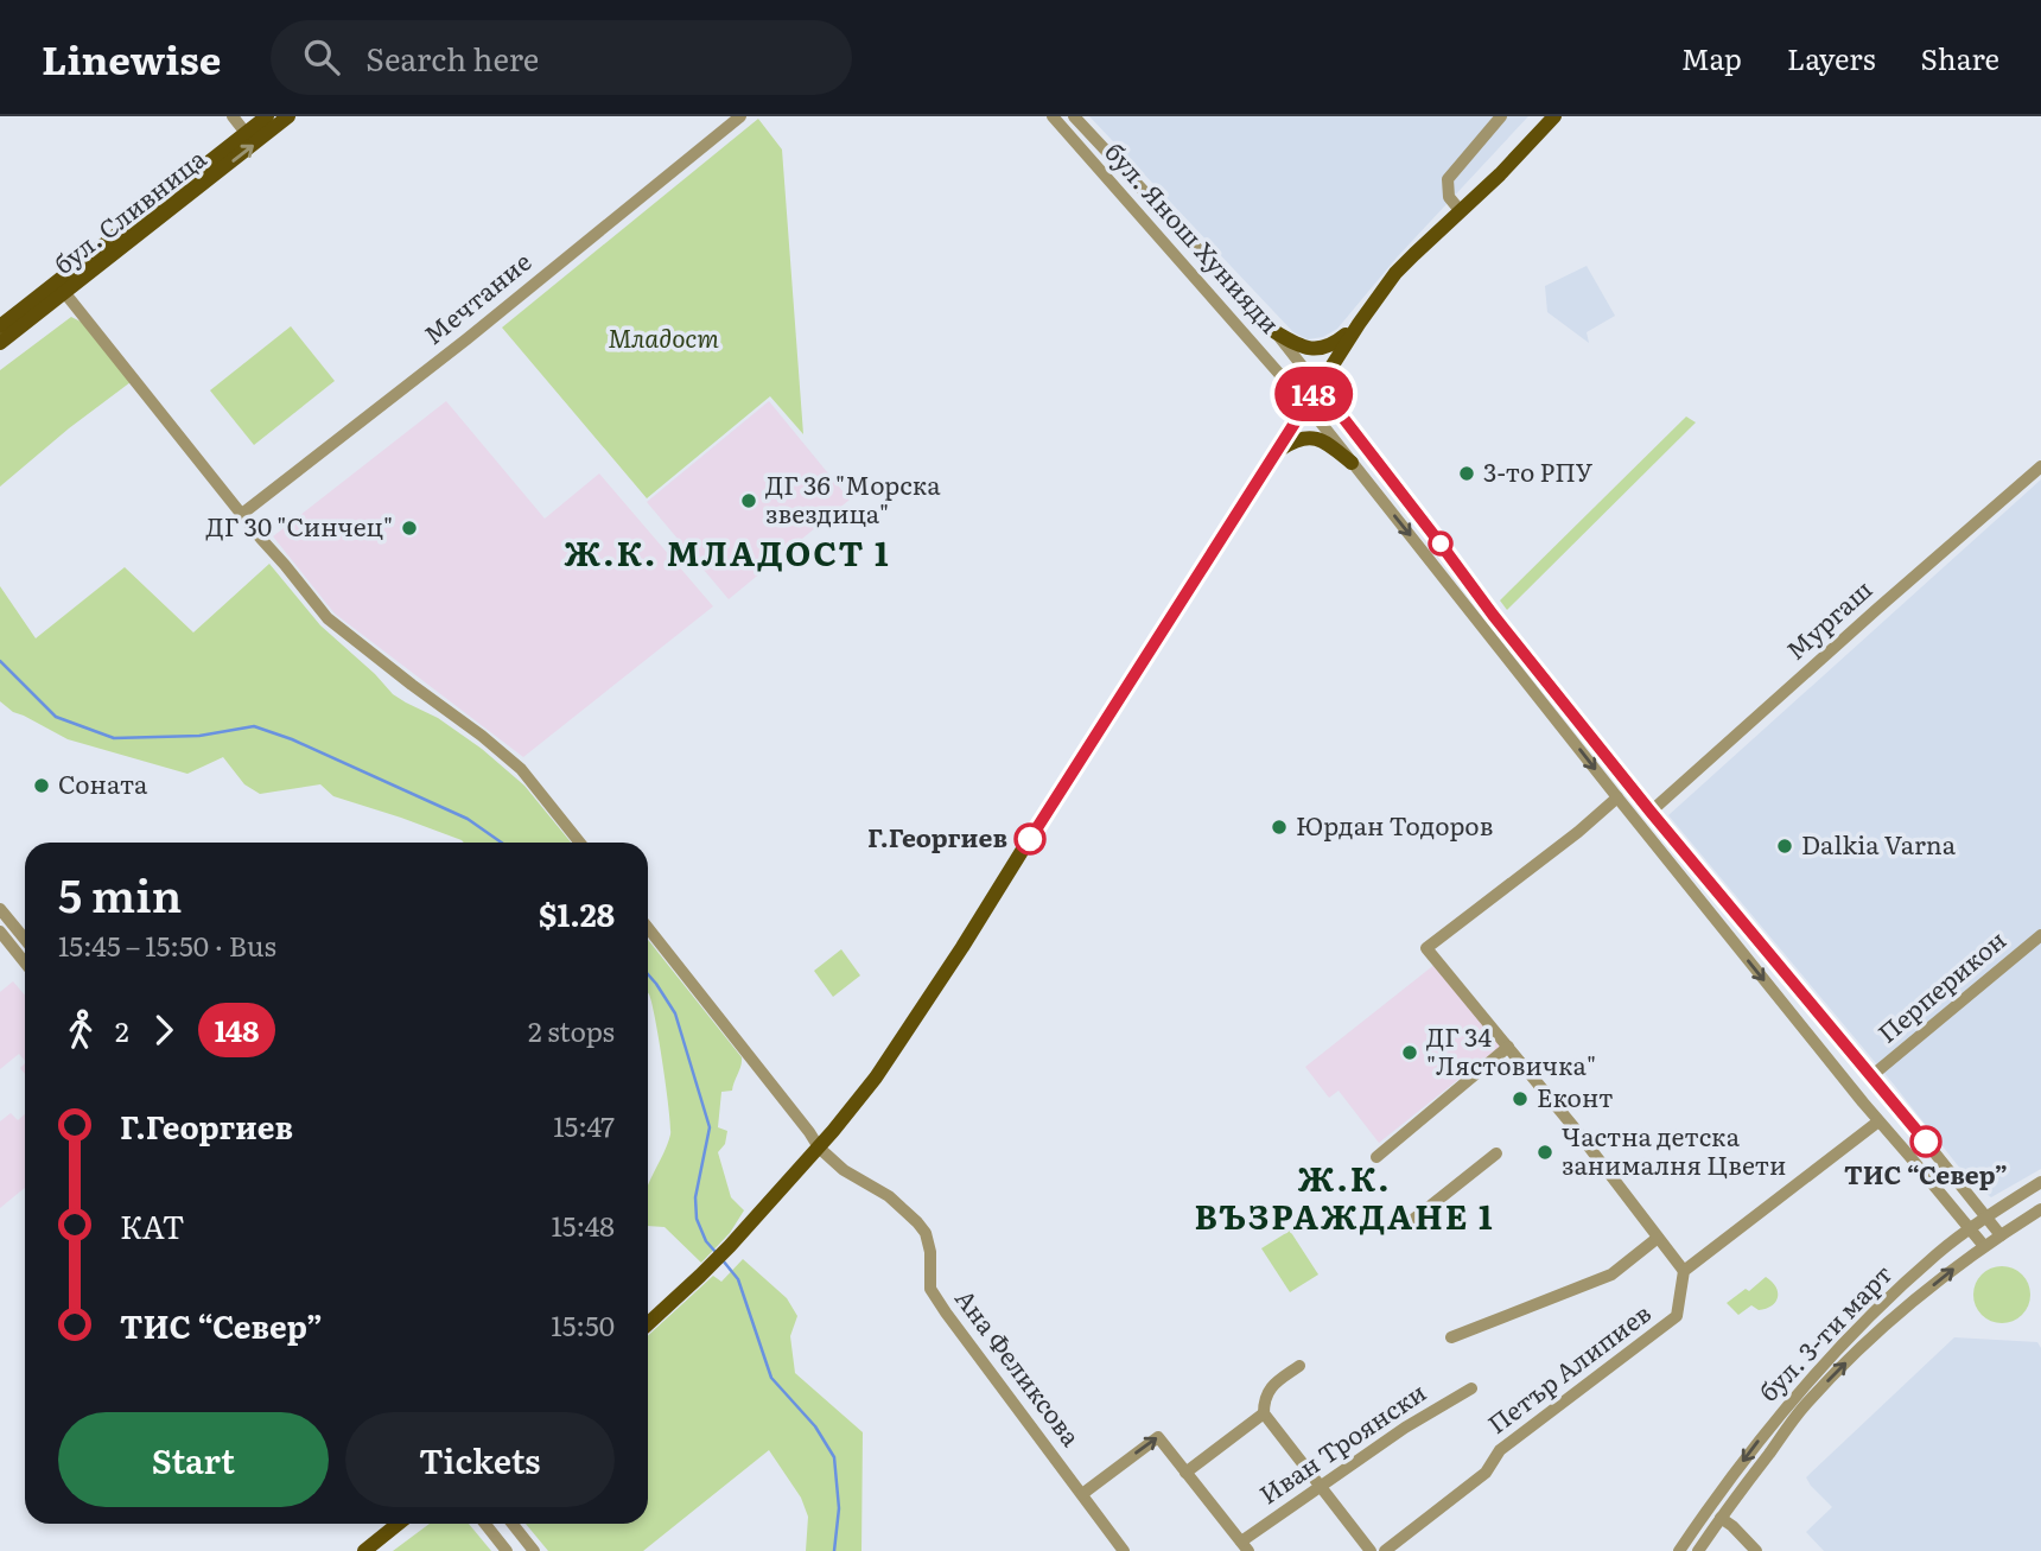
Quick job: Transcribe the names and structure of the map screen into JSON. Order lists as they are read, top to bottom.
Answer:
{
  "streets": {
    "main road": ["бул. Сливница"],
    "street": [
      "бул. Янош Хунияди",
      "Мечтание",
      "Мургаш",
      "Перперикон",
      "бул. 3-ти март",
      "Ана Феликсова",
      "Петър Алипиев",
      "Иван Троянски"
    ]
  },
  "crossings": [
    ["бул. Янош Хунияди", "Мургаш"],
    ["бул. Янош Хунияди", "Перперикон"],
    ["бул. Янош Хунияди", "бул. 3-ти март"]
  ],
  "districts": ["Ж.К. МЛАДОСТ 1", "Ж.К. ВЪЗРАЖДАНЕ 1"],
  "parks": ["Младост"],
  "places": [
    "3-то РПУ",
    "ДГ 36 \"Морска звездица\"",
    "ДГ 30 \"Синчец\"",
    "Соната",
    "Юрдан Тодоров",
    "Г.Георгиев",
    "Dalkia Varna",
    "ДГ 34 \"Лястовичка\"",
    "Еконт",
    "ТИС “Север”",
    "Частна детска занималня Цвети"
  ],
  "lines": ["bus line 148"],
  "page": {
    "header": "Linewise",
    "search": "Search here",
    "nav": ["Map", "Layers", "Share"],
    "on_map": "148",
    "heading": ["5 min", "15:45 – 15:50 · Bus", "$1.28"],
    "legs": ["2", "148", "2 stops"],
    "list": [
      {
        "name": "Г.Георгиев",
        "value": "15:47"
      },
      {
        "name": "КАТ",
        "value": "15:48"
      },
      {
        "name": "ТИС “Север”",
        "value": "15:50"
      }
    ],
    "buttons": ["Start", "Tickets"]
  }
}
